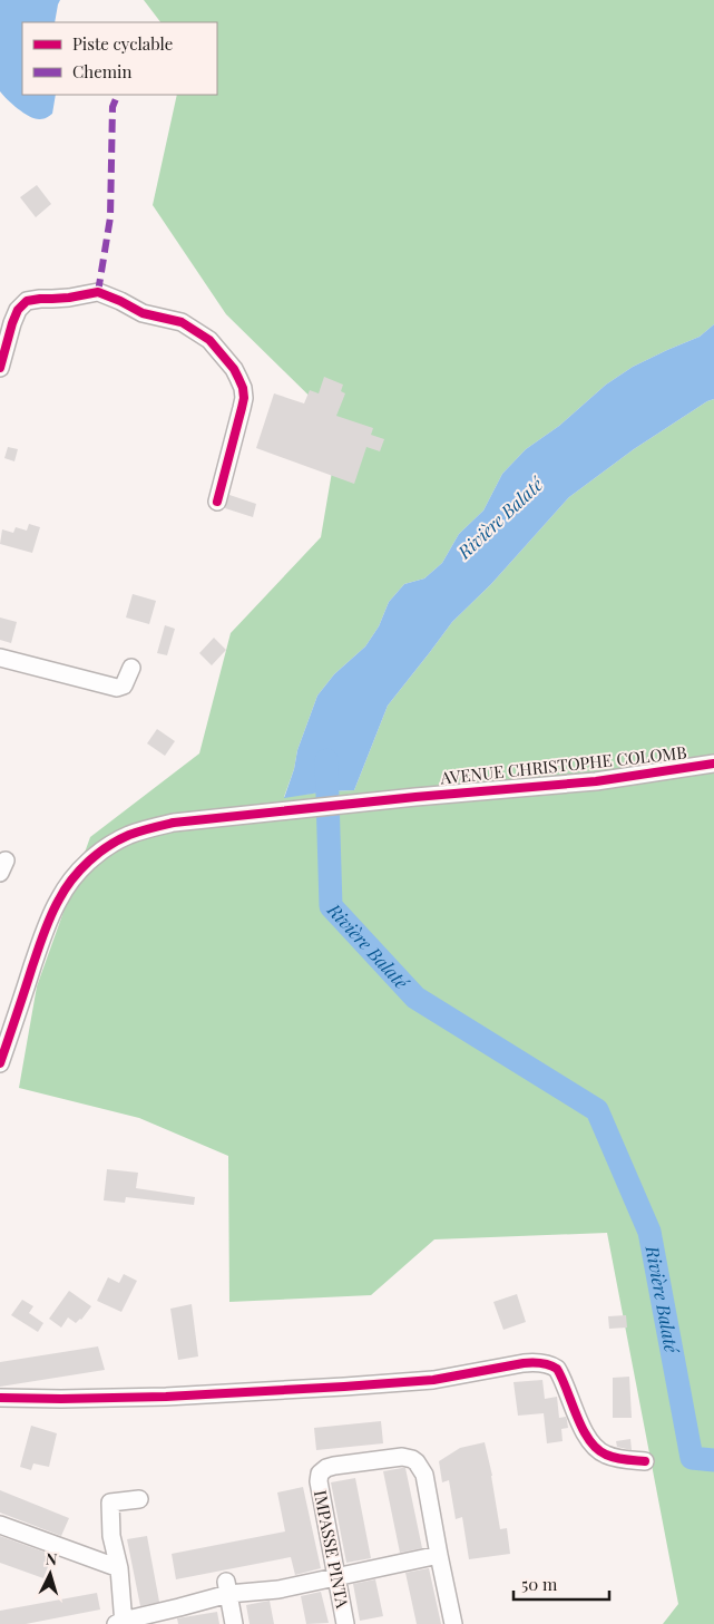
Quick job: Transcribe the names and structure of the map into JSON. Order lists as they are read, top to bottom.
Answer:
{
  "streets": {
    "street": ["AVENUE CHRISTOPHE COLOMB", "IMPASSE PINTA"]
  },
  "water": ["Rivière Balaté"],
  "legend": ["Piste cyclable", "Chemin"],
  "scale_bar": "50 m",
  "north": "top"
}
